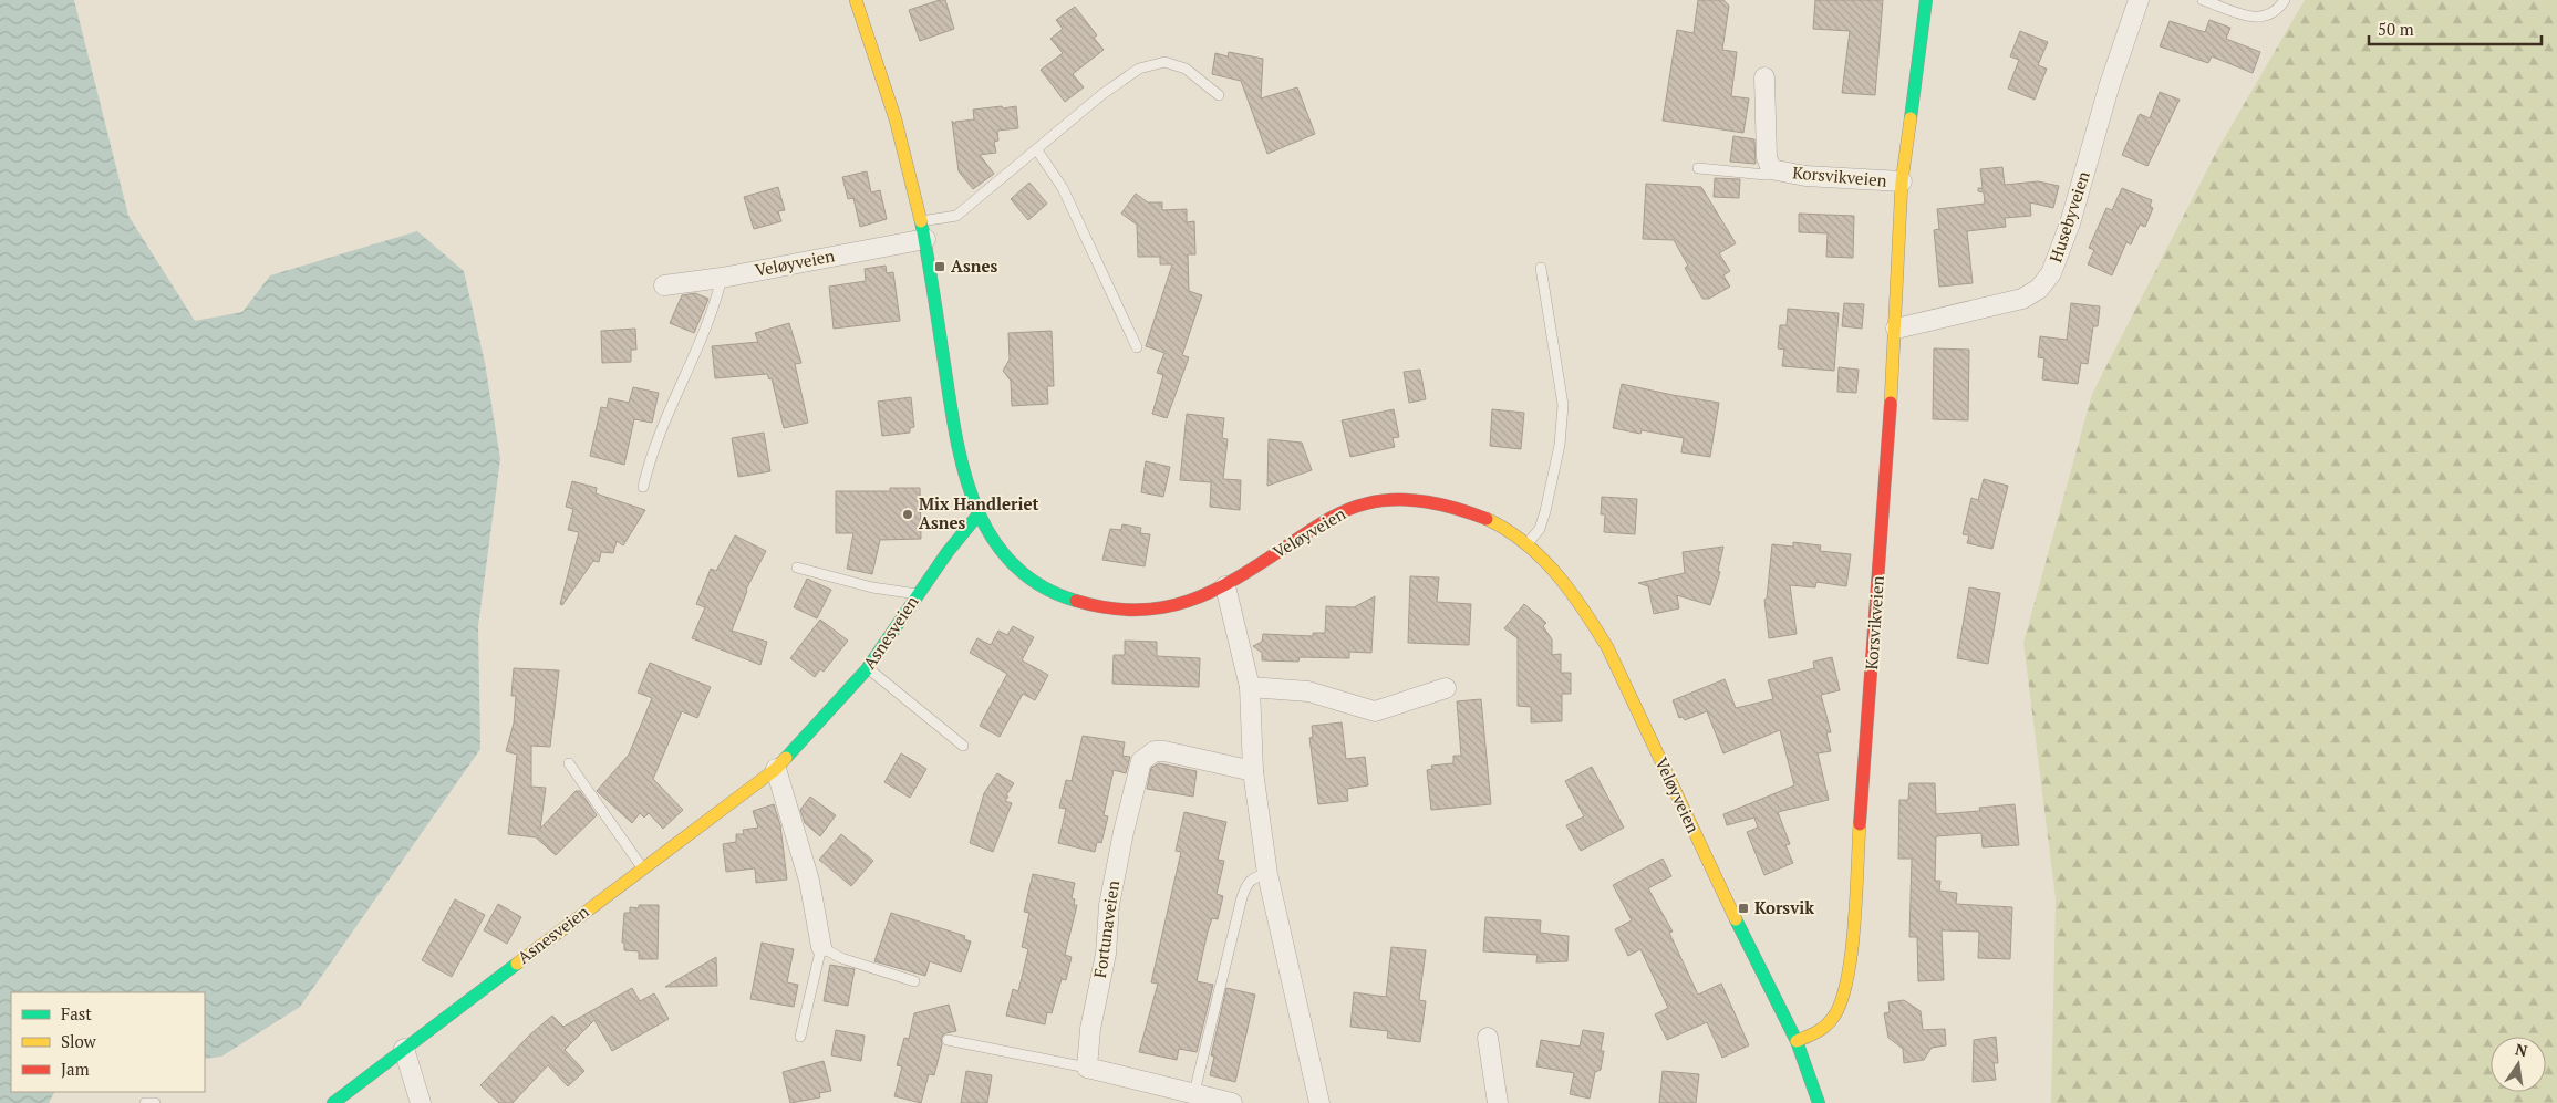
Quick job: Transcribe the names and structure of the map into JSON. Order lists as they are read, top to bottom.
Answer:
{
  "streets": {
    "street": [
      "Korsvikveien",
      "Husebyveien",
      "Veløyveien",
      "Asnesveien",
      "Fortunaveien"
    ]
  },
  "crossings": [
    ["Korsvikveien", "Husebyveien"],
    ["Korsvikveien", "Veløyveien"],
    ["Veløyveien", "Asnesveien"]
  ],
  "places": {
    "transit": ["Asnes", "Korsvik"],
    "other": ["Mix Handleriet Asnes"]
  },
  "legend": ["Fast", "Slow", "Jam"],
  "scale_bar": "50 m",
  "north": "top"
}
